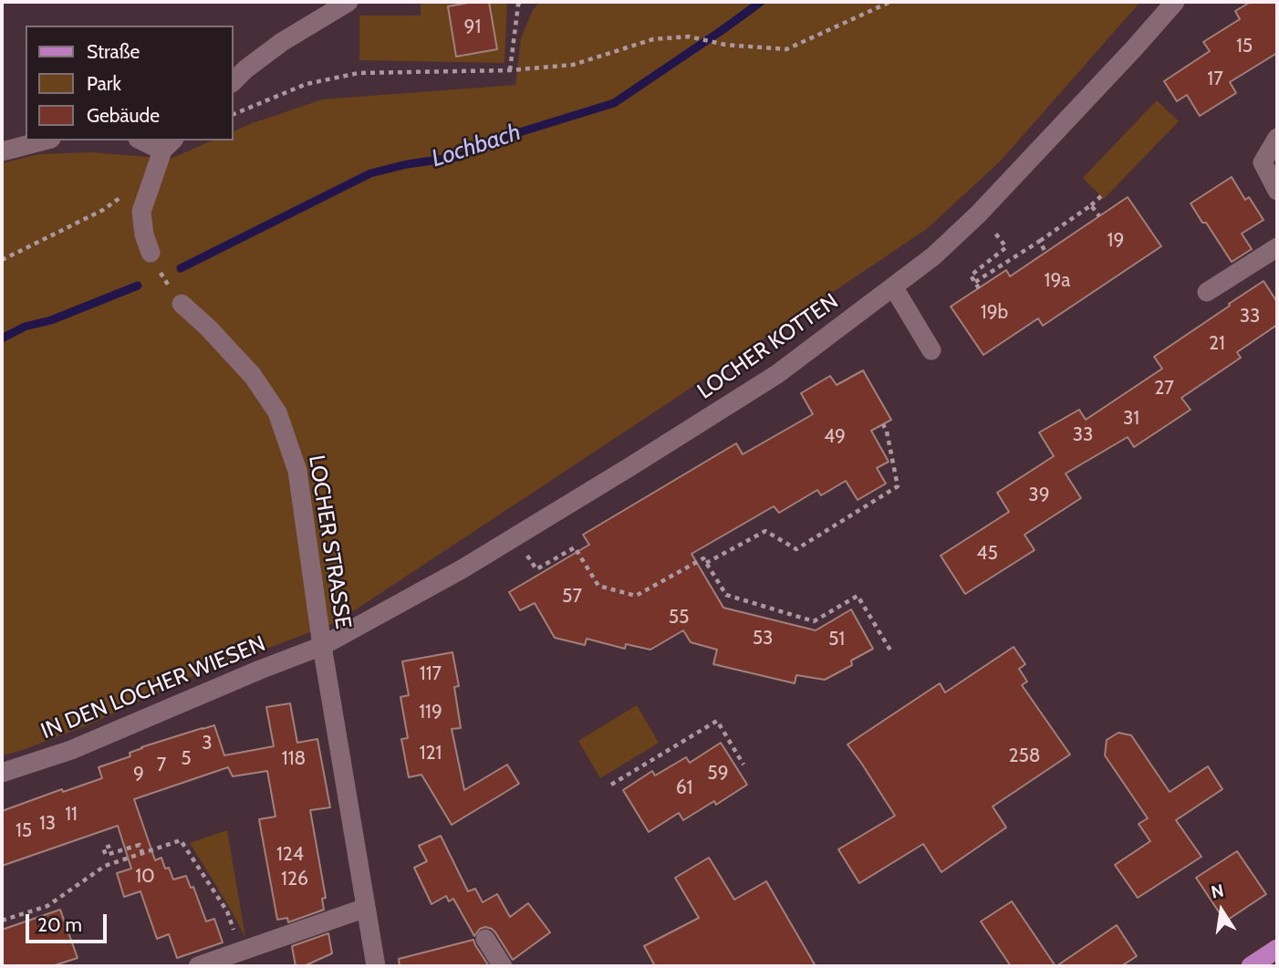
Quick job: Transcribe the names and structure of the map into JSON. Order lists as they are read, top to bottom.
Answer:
{
  "streets": {
    "street": ["LOCHER KOTTEN", "LOCHER STRASSE", "IN DEN LOCHER WIESEN"]
  },
  "crossings": [
    ["LOCHER KOTTEN", "LOCHER STRASSE"],
    ["LOCHER KOTTEN", "IN DEN LOCHER WIESEN"],
    ["LOCHER STRASSE", "IN DEN LOCHER WIESEN"]
  ],
  "water": ["Lochbach"],
  "house_numbers": [
    "91",
    "15",
    "17",
    "19",
    "19a",
    "19b",
    "33",
    "21",
    "27",
    "31",
    "33",
    "49",
    "39",
    "45",
    "57",
    "55",
    "53",
    "51",
    "117",
    "119",
    "3",
    "121",
    "258",
    "5",
    "118",
    "7",
    "59",
    "9",
    "61",
    "11",
    "13",
    "15",
    "124",
    "10",
    "126"
  ],
  "legend": ["Straße", "Park", "Gebäude"],
  "scale_bar": "20 m",
  "north": "top"
}
